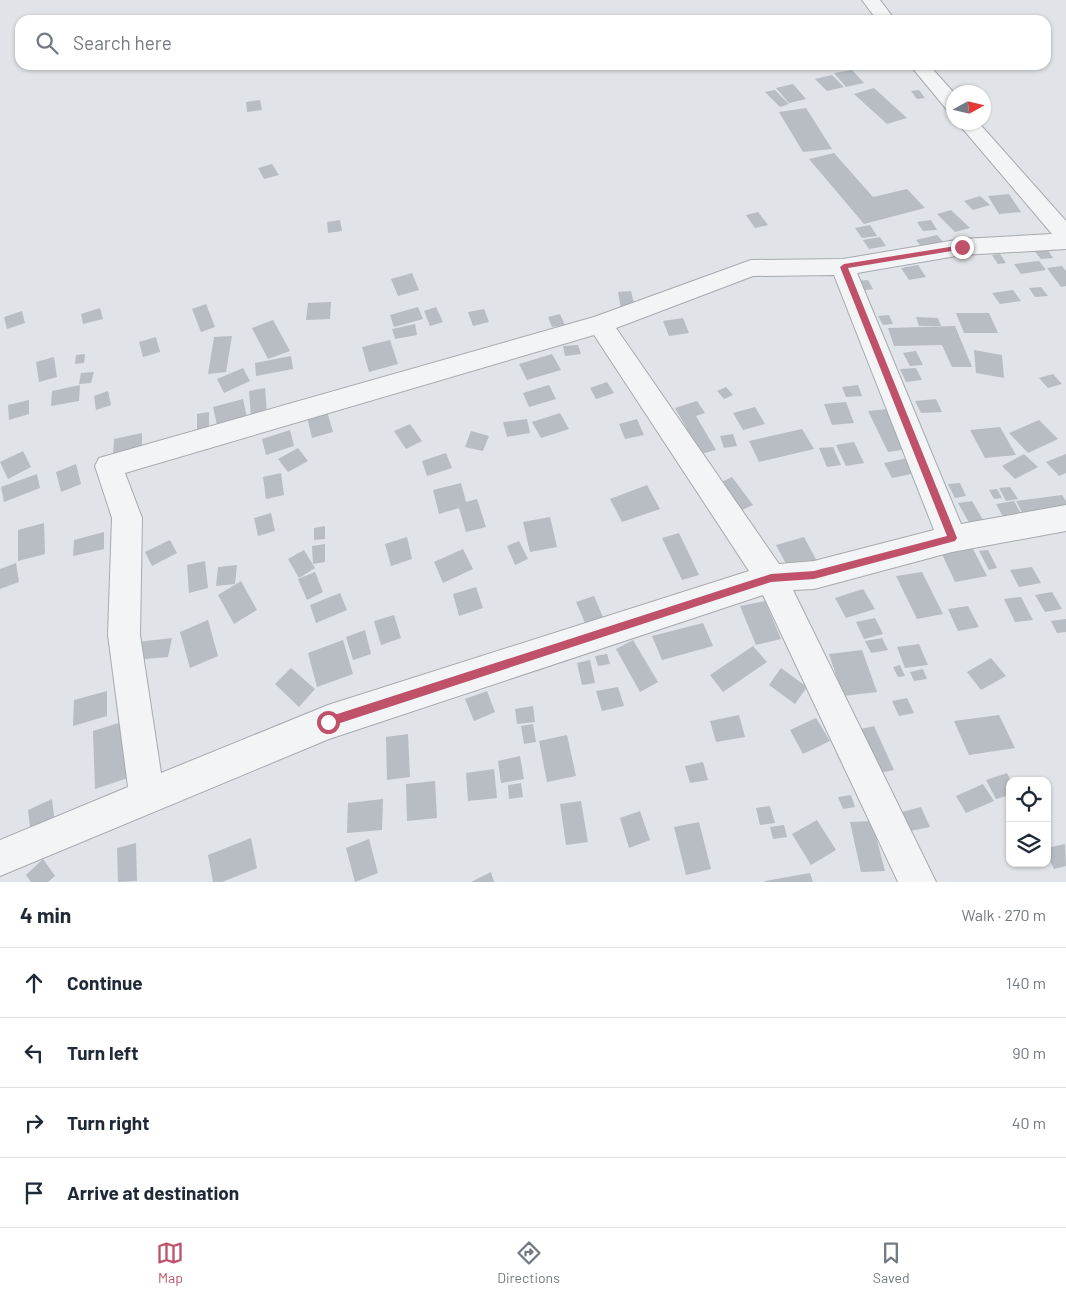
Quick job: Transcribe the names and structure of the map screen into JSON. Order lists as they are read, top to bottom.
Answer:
{
  "north": "right",
  "page": {
    "search": "Search here",
    "heading": ["4 min", "Walk · 270 m"],
    "list": [
      ["Continue", "140 m"],
      ["Turn left", "90 m"],
      ["Turn right", "40 m"],
      "Arrive at destination"
    ],
    "nav": ["Map", "Directions", "Saved"]
  }
}
